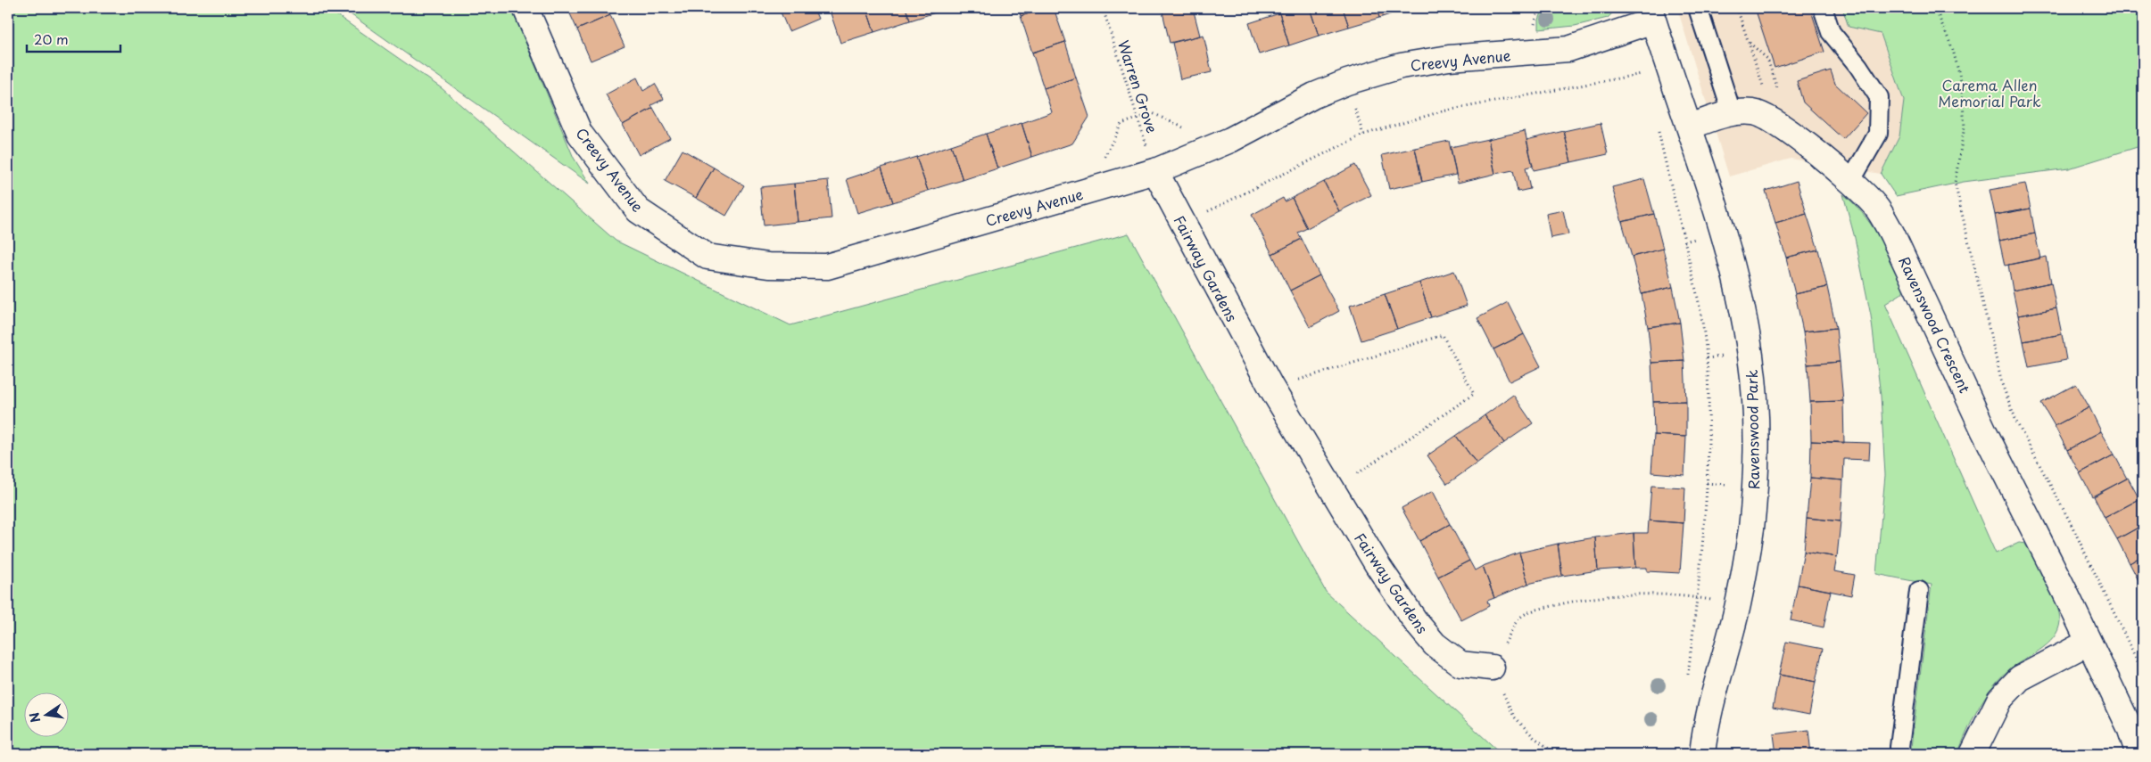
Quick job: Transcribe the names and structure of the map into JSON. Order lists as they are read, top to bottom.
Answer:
{
  "streets": {
    "street": [
      "Creevy Avenue",
      "Fairway Gardens",
      "Ravenswood Crescent",
      "Ravenswood Park"
    ],
    "path": ["Warren Grove"]
  },
  "crossings": [
    ["Creevy Avenue", "Warren Grove"],
    ["Creevy Avenue", "Fairway Gardens"],
    ["Creevy Avenue", "Ravenswood Park"],
    ["Warren Grove", "Fairway Gardens"],
    ["Ravenswood Crescent", "Ravenswood Park"]
  ],
  "parks": ["Carema Allen Memorial Park"],
  "scale_bar": "20 m",
  "north": "left"
}
